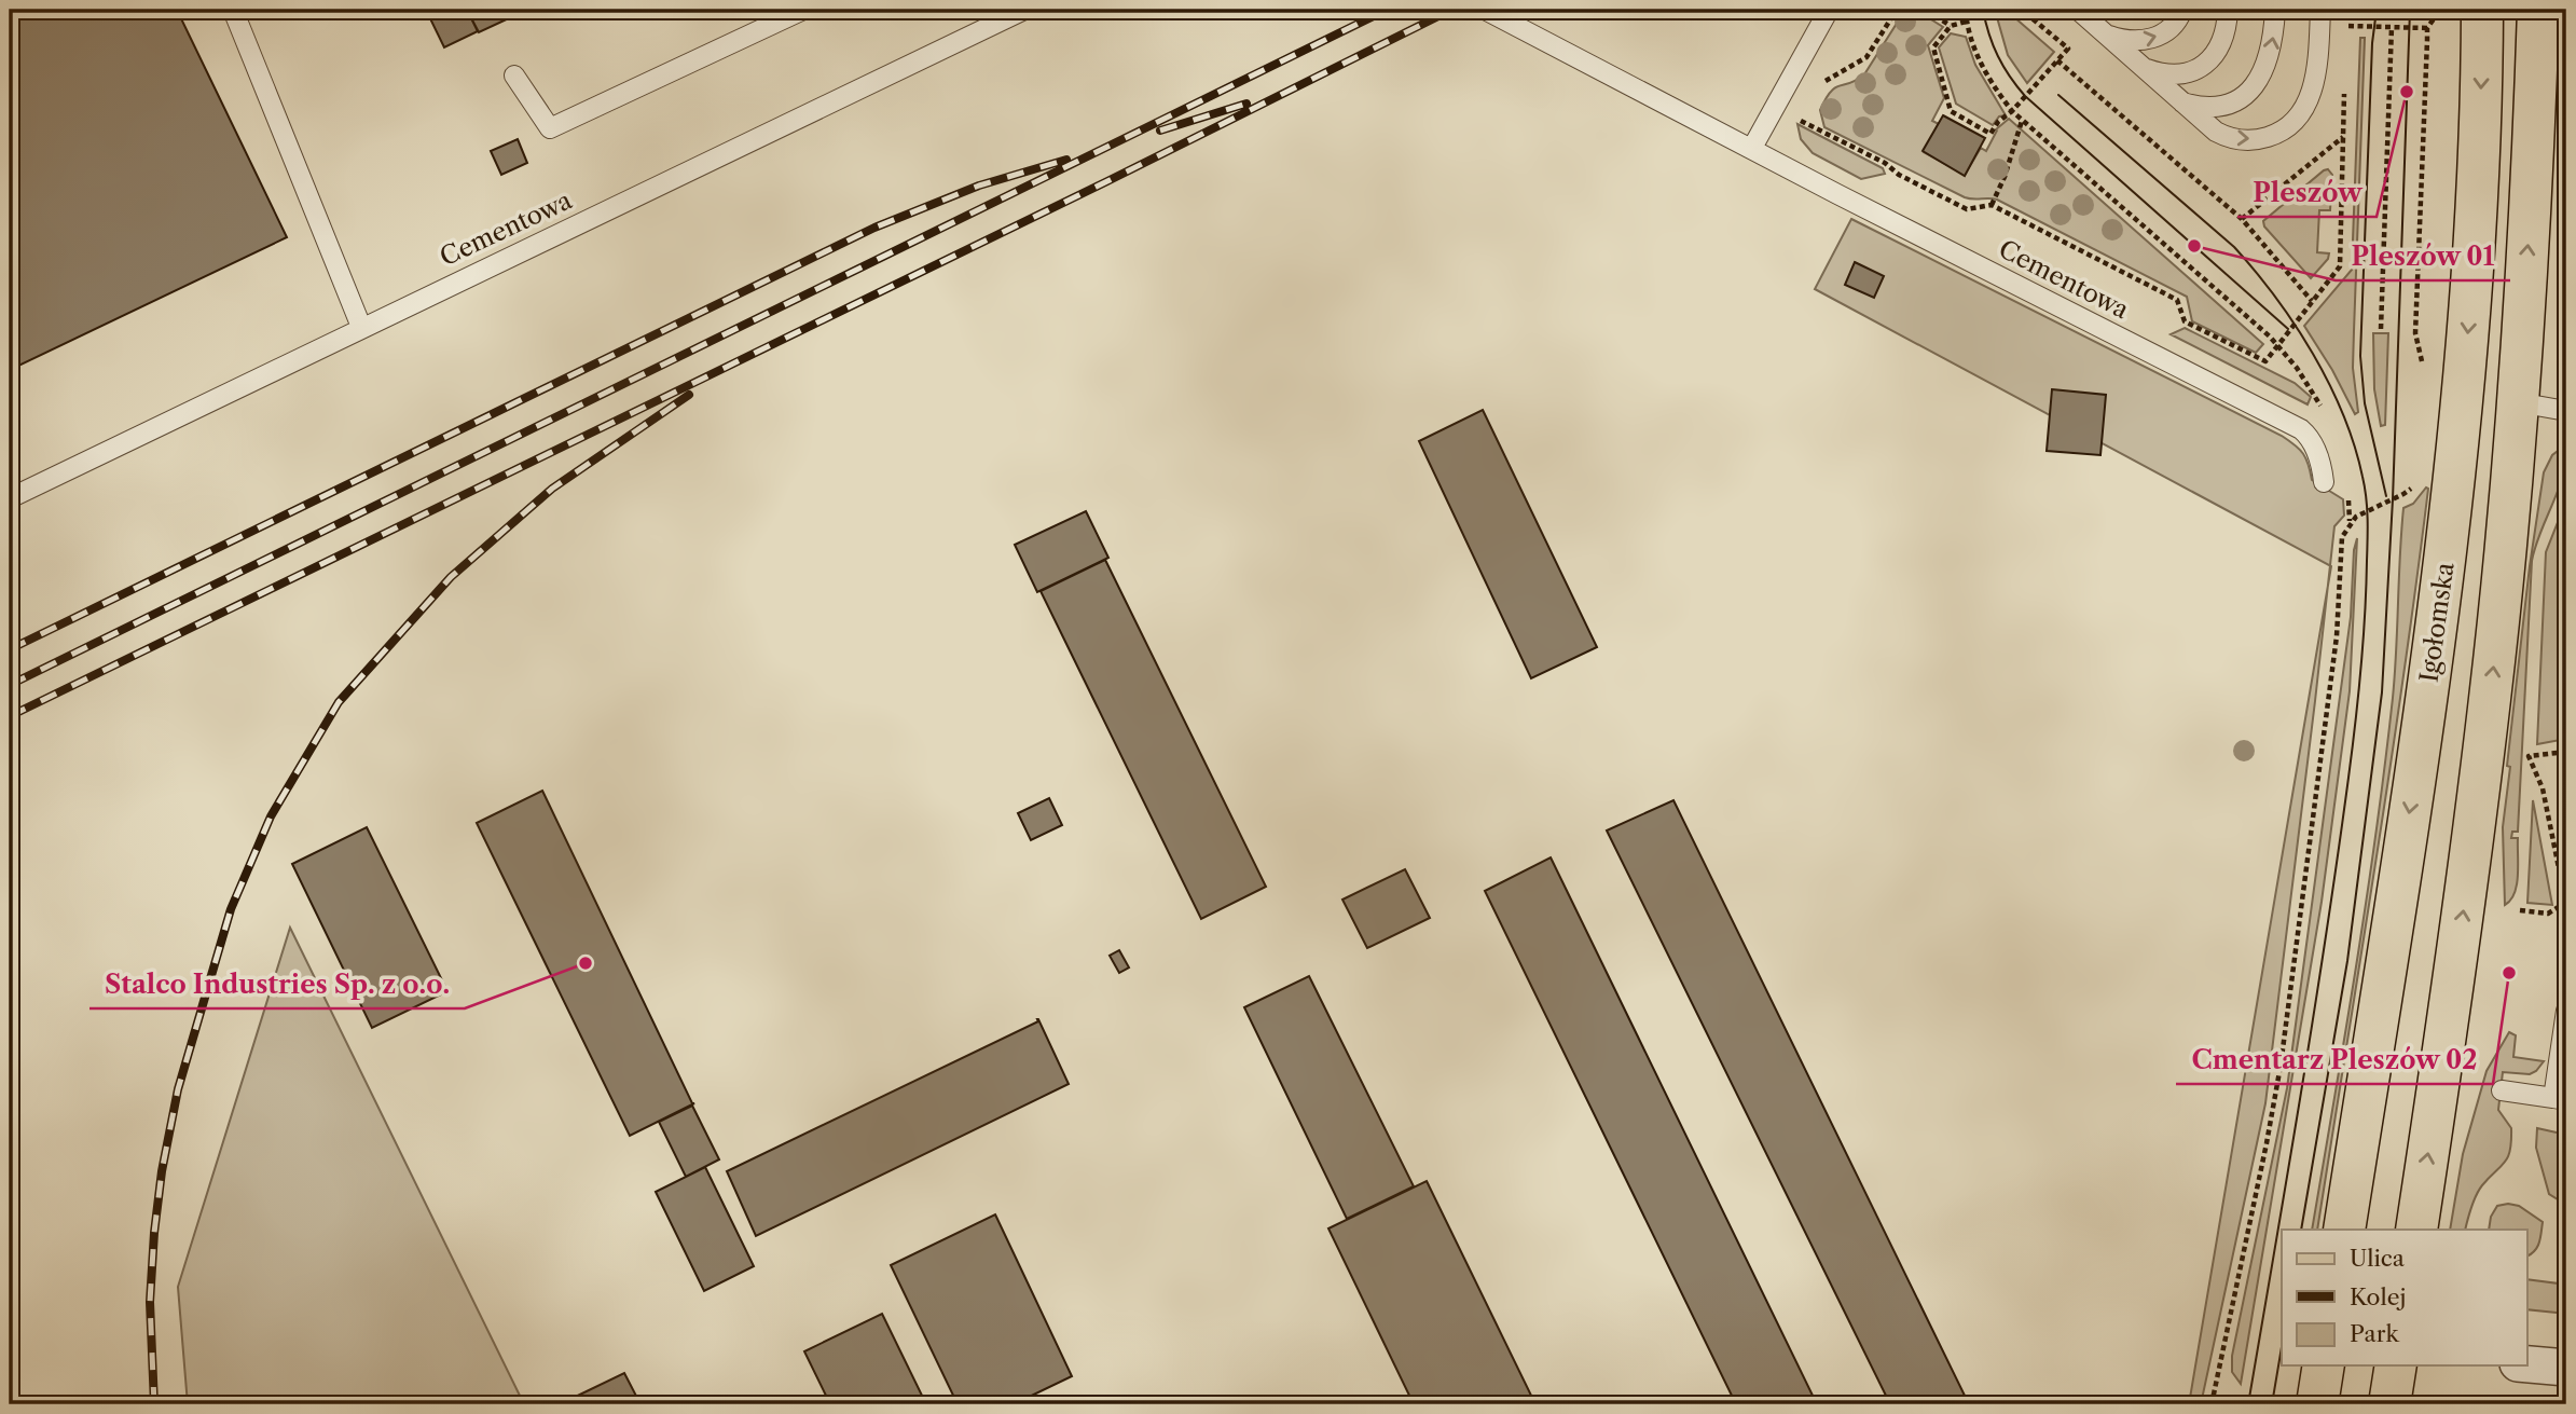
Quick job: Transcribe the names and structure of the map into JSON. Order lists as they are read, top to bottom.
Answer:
{
  "streets": {
    "main road": ["Igołomska"],
    "lane": ["Cementowa"]
  },
  "places": [
    "Pleszów",
    "Pleszów 01",
    "Stalco Industries Sp. z o.o.",
    "Cmentarz Pleszów 02"
  ],
  "legend": ["Ulica", "Kolej", "Park"]
}
